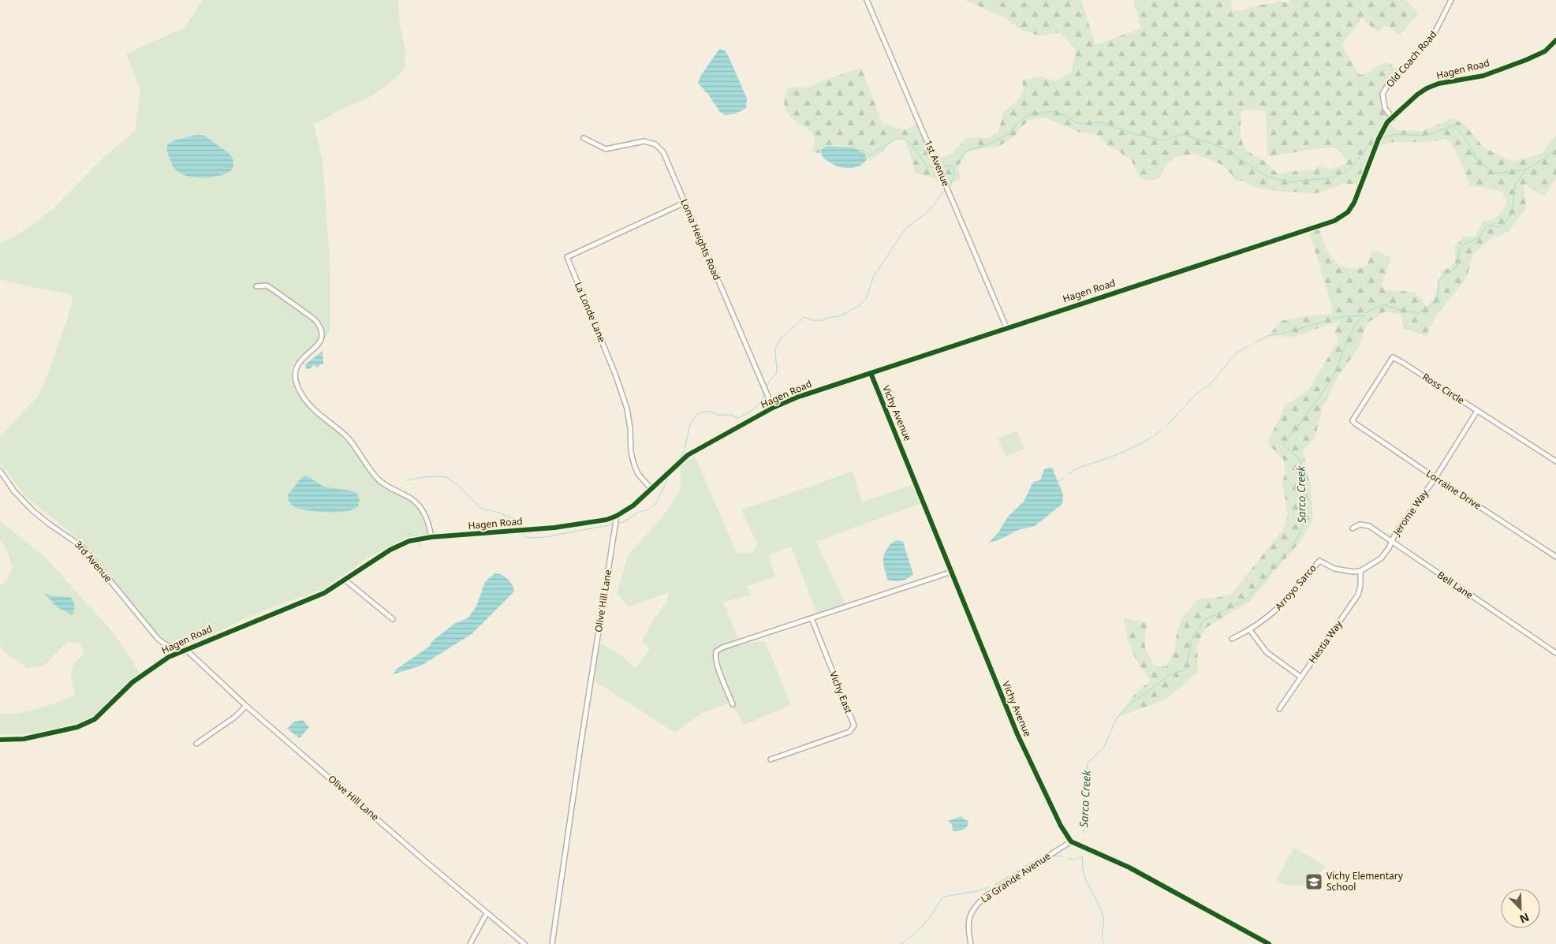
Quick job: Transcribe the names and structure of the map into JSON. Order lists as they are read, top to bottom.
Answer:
{
  "streets": {
    "street": [
      "Old Coach Road",
      "Hagen Road",
      "1st Avenue",
      "Loma Heights Road",
      "La Londe Lane",
      "Ross Circle",
      "Vichy Avenue",
      "Lorraine Drive",
      "Jerome Way",
      "3rd Avenue",
      "Bell Lane",
      "Arroyo Sarco",
      "Olive Hill Lane",
      "Hestia Way",
      "Vichy East",
      "La Grande Avenue"
    ]
  },
  "crossings": [
    ["Old Coach Road", "Hagen Road"],
    ["Hagen Road", "1st Avenue"],
    ["Hagen Road", "Loma Heights Road"],
    ["Hagen Road", "La Londe Lane"],
    ["Hagen Road", "Vichy Avenue"],
    ["Hagen Road", "3rd Avenue"],
    ["Hagen Road", "Olive Hill Lane"],
    ["Loma Heights Road", "La Londe Lane"],
    ["Ross Circle", "Lorraine Drive"],
    ["Ross Circle", "Jerome Way"],
    ["Vichy Avenue", "La Grande Avenue"],
    ["Lorraine Drive", "Jerome Way"],
    ["Jerome Way", "Bell Lane"],
    ["Jerome Way", "Arroyo Sarco"],
    ["Jerome Way", "Hestia Way"],
    ["3rd Avenue", "Olive Hill Lane"],
    ["Arroyo Sarco", "Hestia Way"]
  ],
  "water": ["Sarco Creek"],
  "places": {
    "school or university": ["Vichy Elementary School"]
  },
  "north": "bottom right"
}
